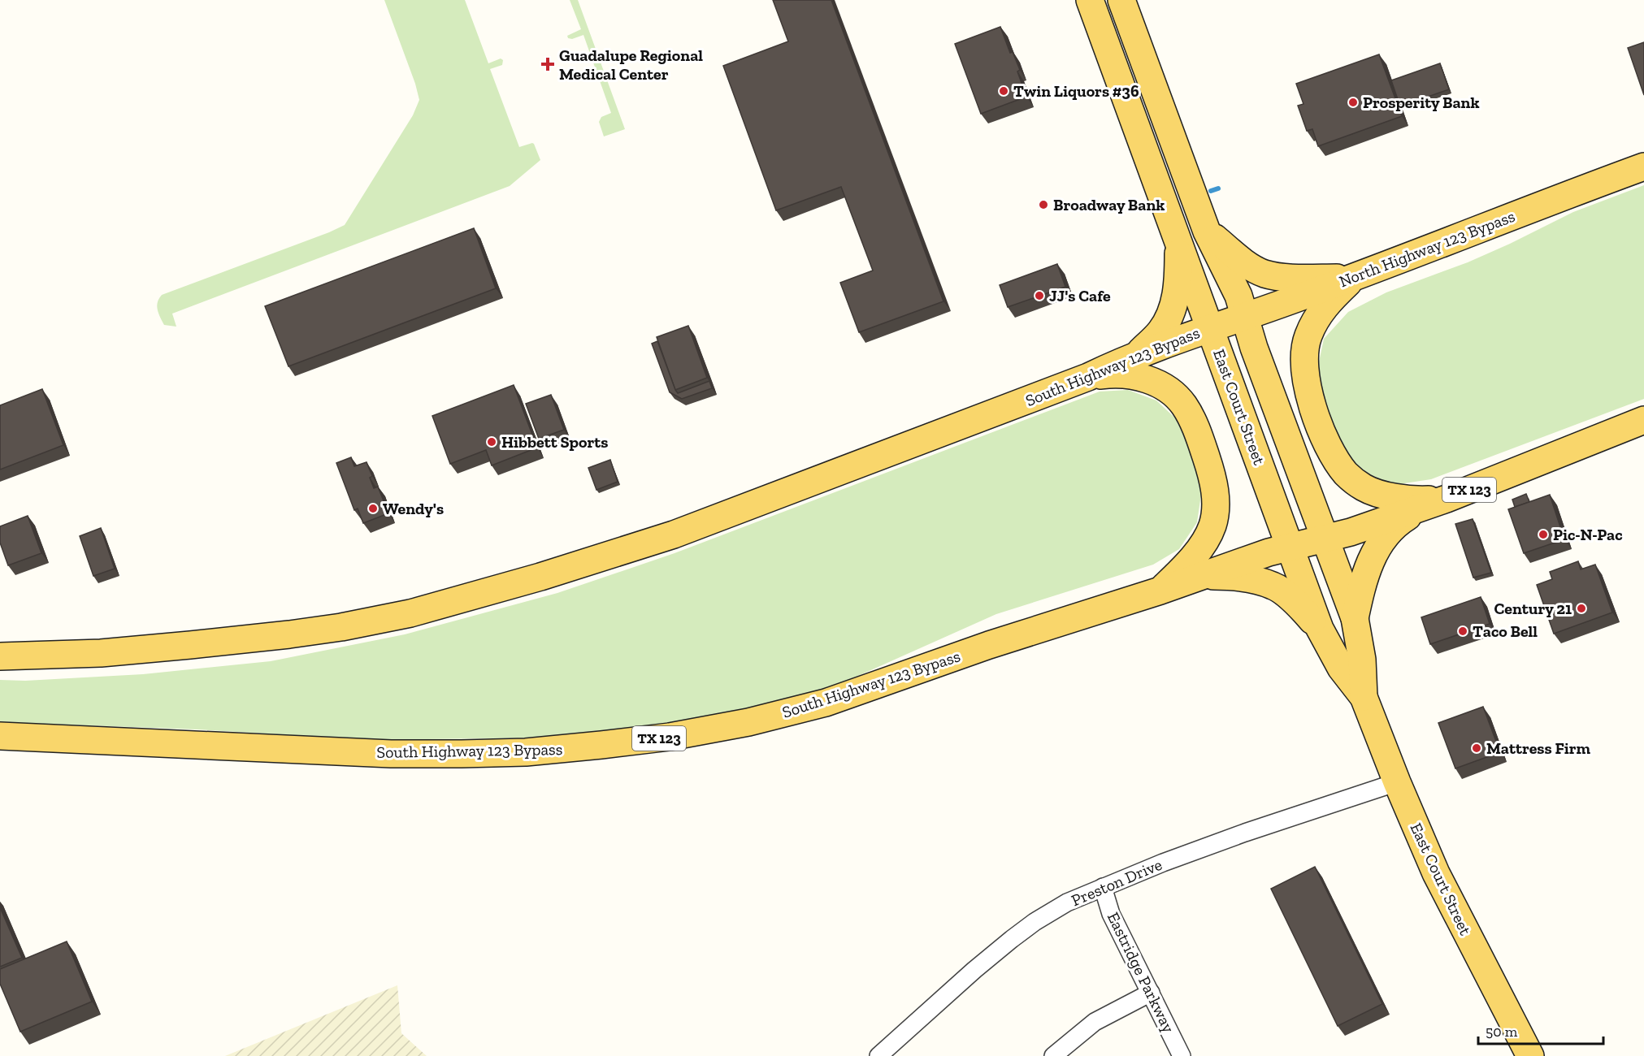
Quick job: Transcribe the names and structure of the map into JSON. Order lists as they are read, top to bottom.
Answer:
{
  "streets": {
    "main road": [
      "North Highway 123 Bypass",
      "South Highway 123 Bypass",
      "East Court Street",
      "TX 123"
    ],
    "street": ["Preston Drive", "Eastridge Parkway"]
  },
  "crossings": [
    ["North Highway 123 Bypass", "South Highway 123 Bypass"],
    ["North Highway 123 Bypass", "East Court Street"],
    ["South Highway 123 Bypass", "East Court Street"],
    ["South Highway 123 Bypass", "TX 123"],
    ["East Court Street", "TX 123"],
    ["East Court Street", "Preston Drive"],
    ["Preston Drive", "Eastridge Parkway"]
  ],
  "places": {
    "health": ["Guadalupe Regional Medical Center"],
    "other": [
      "Twin Liquors #36",
      "Prosperity Bank",
      "Broadway Bank",
      "JJ's Cafe",
      "Hibbett Sports",
      "Wendy's",
      "Pic-N-Pac",
      "Century 21",
      "Taco Bell",
      "Mattress Firm"
    ]
  },
  "scale_bar": "50 m"
}
